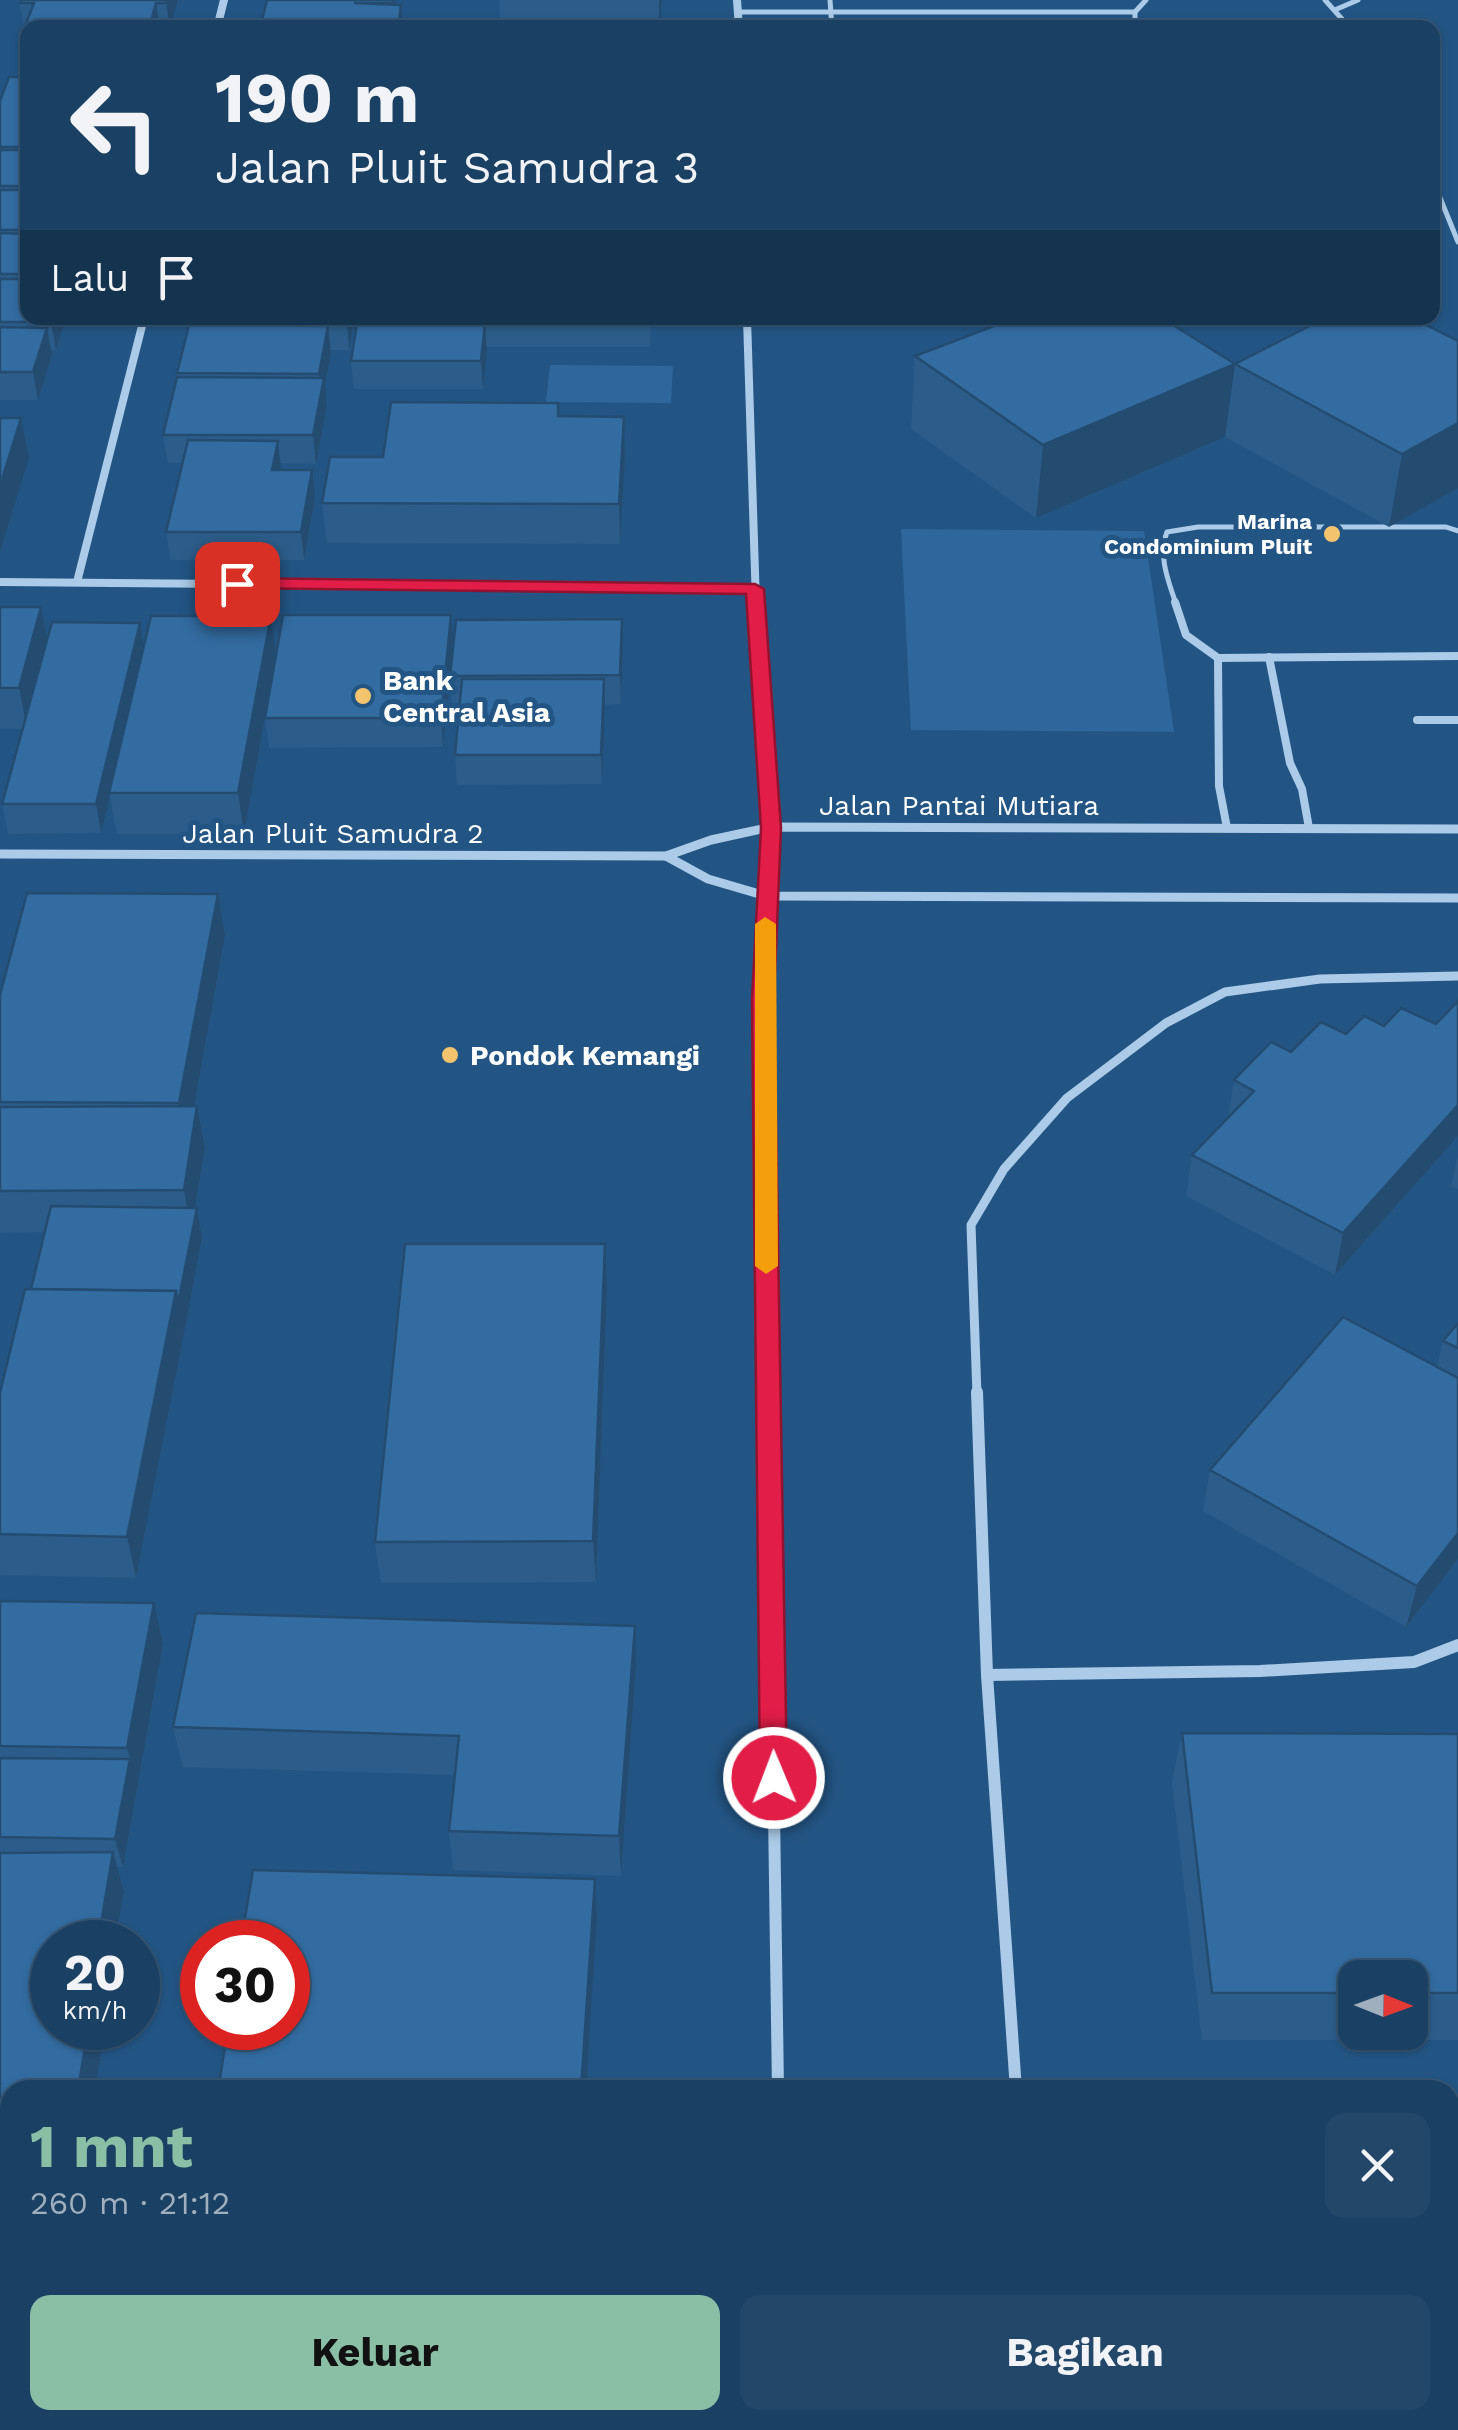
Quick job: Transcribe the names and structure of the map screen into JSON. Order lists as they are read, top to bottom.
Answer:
{
  "streets": {
    "street": ["Jalan Pantai Mutiara", "Jalan Pluit Samudra 2"]
  },
  "crossings": [
    ["Jalan Pantai Mutiara", "Jalan Pluit Samudra 2"]
  ],
  "places": ["Marina Condominium Pluit", "Bank Central Asia", "Pondok Kemangi"],
  "north": "right",
  "page": {
    "turn": ["190 m", "Jalan Pluit Samudra 3"],
    "then": "Lalu",
    "speed": "20 km/h",
    "limit": "30",
    "heading": ["1 mnt", "260 m · 21:12"],
    "buttons": ["Keluar", "Bagikan"]
  }
}
